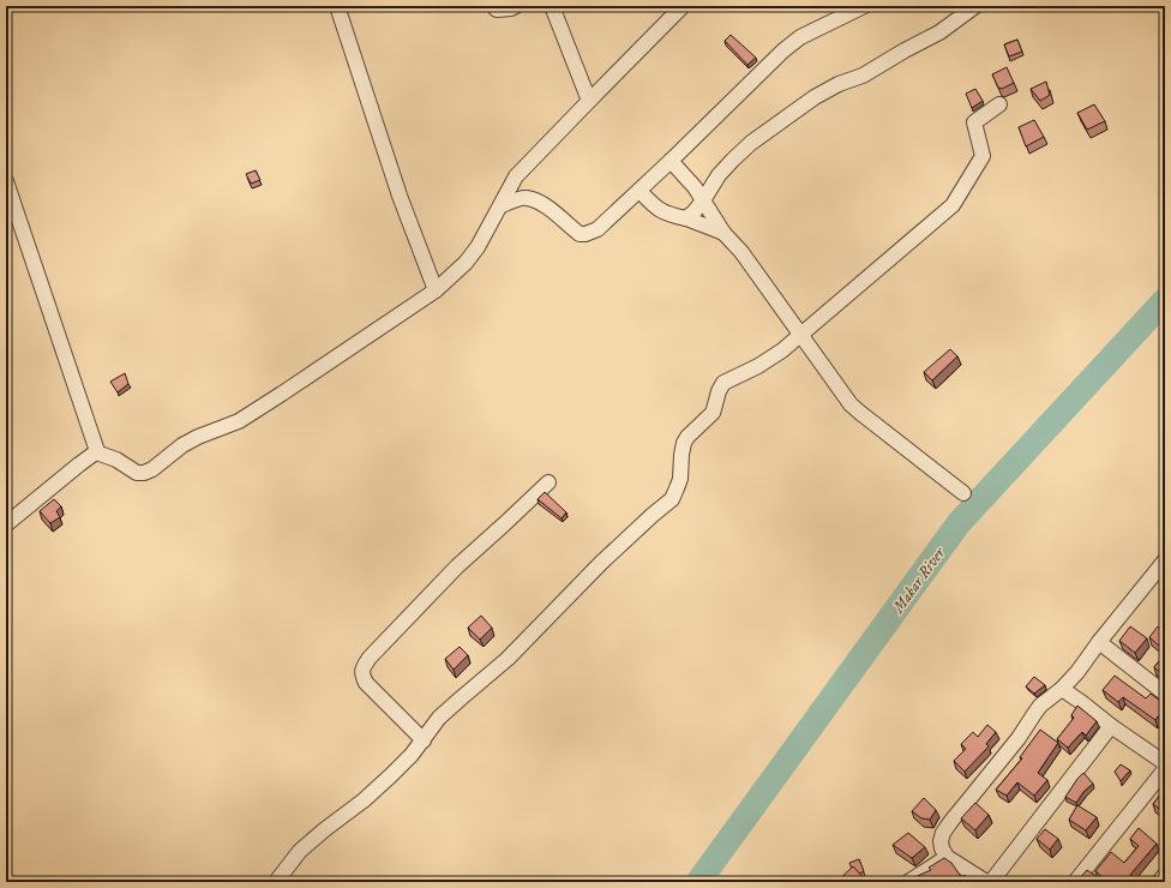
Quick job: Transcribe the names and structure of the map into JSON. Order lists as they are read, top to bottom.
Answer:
{
  "water": ["Makar River"]
}
